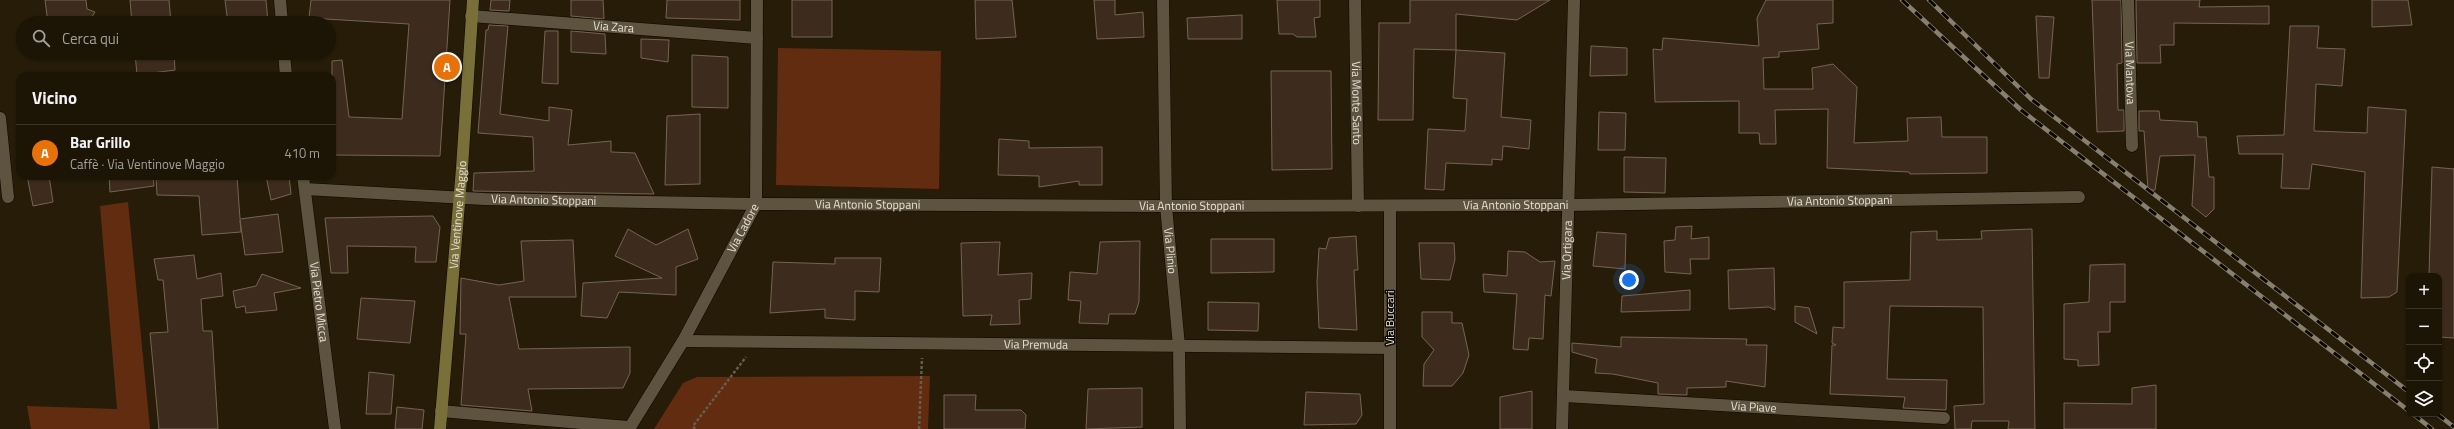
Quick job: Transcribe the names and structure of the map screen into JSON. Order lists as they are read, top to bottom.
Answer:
{
  "streets": {
    "street": [
      "Via Zara",
      "Via Mantova",
      "Via Monte Santo",
      "Via Antonio Stoppani",
      "Via Ventinove Maggio",
      "Via Cadore",
      "Via Plinio",
      "Via Ortigara",
      "Via Pietro Micca",
      "Via Buccari",
      "Via Premuda",
      "Via Piave"
    ]
  },
  "crossings": [
    ["Via Zara", "Via Ventinove Maggio"],
    ["Via Zara", "Via Cadore"],
    ["Via Monte Santo", "Via Antonio Stoppani"],
    ["Via Antonio Stoppani", "Via Ventinove Maggio"],
    ["Via Antonio Stoppani", "Via Cadore"],
    ["Via Antonio Stoppani", "Via Plinio"],
    ["Via Antonio Stoppani", "Via Ortigara"],
    ["Via Antonio Stoppani", "Via Pietro Micca"],
    ["Via Antonio Stoppani", "Via Buccari"],
    ["Via Cadore", "Via Premuda"],
    ["Via Plinio", "Via Premuda"],
    ["Via Ortigara", "Via Piave"],
    ["Via Buccari", "Via Premuda"]
  ],
  "page": {
    "search": "Cerca qui",
    "pins": "A",
    "heading": "Vicino",
    "list": [
      {
        "mark": "A",
        "name": "Bar Grillo",
        "note": "Caffè · Via Ventinove Maggio",
        "value": "410 m"
      }
    ],
    "map_buttons": ["+", "−"]
  }
}
